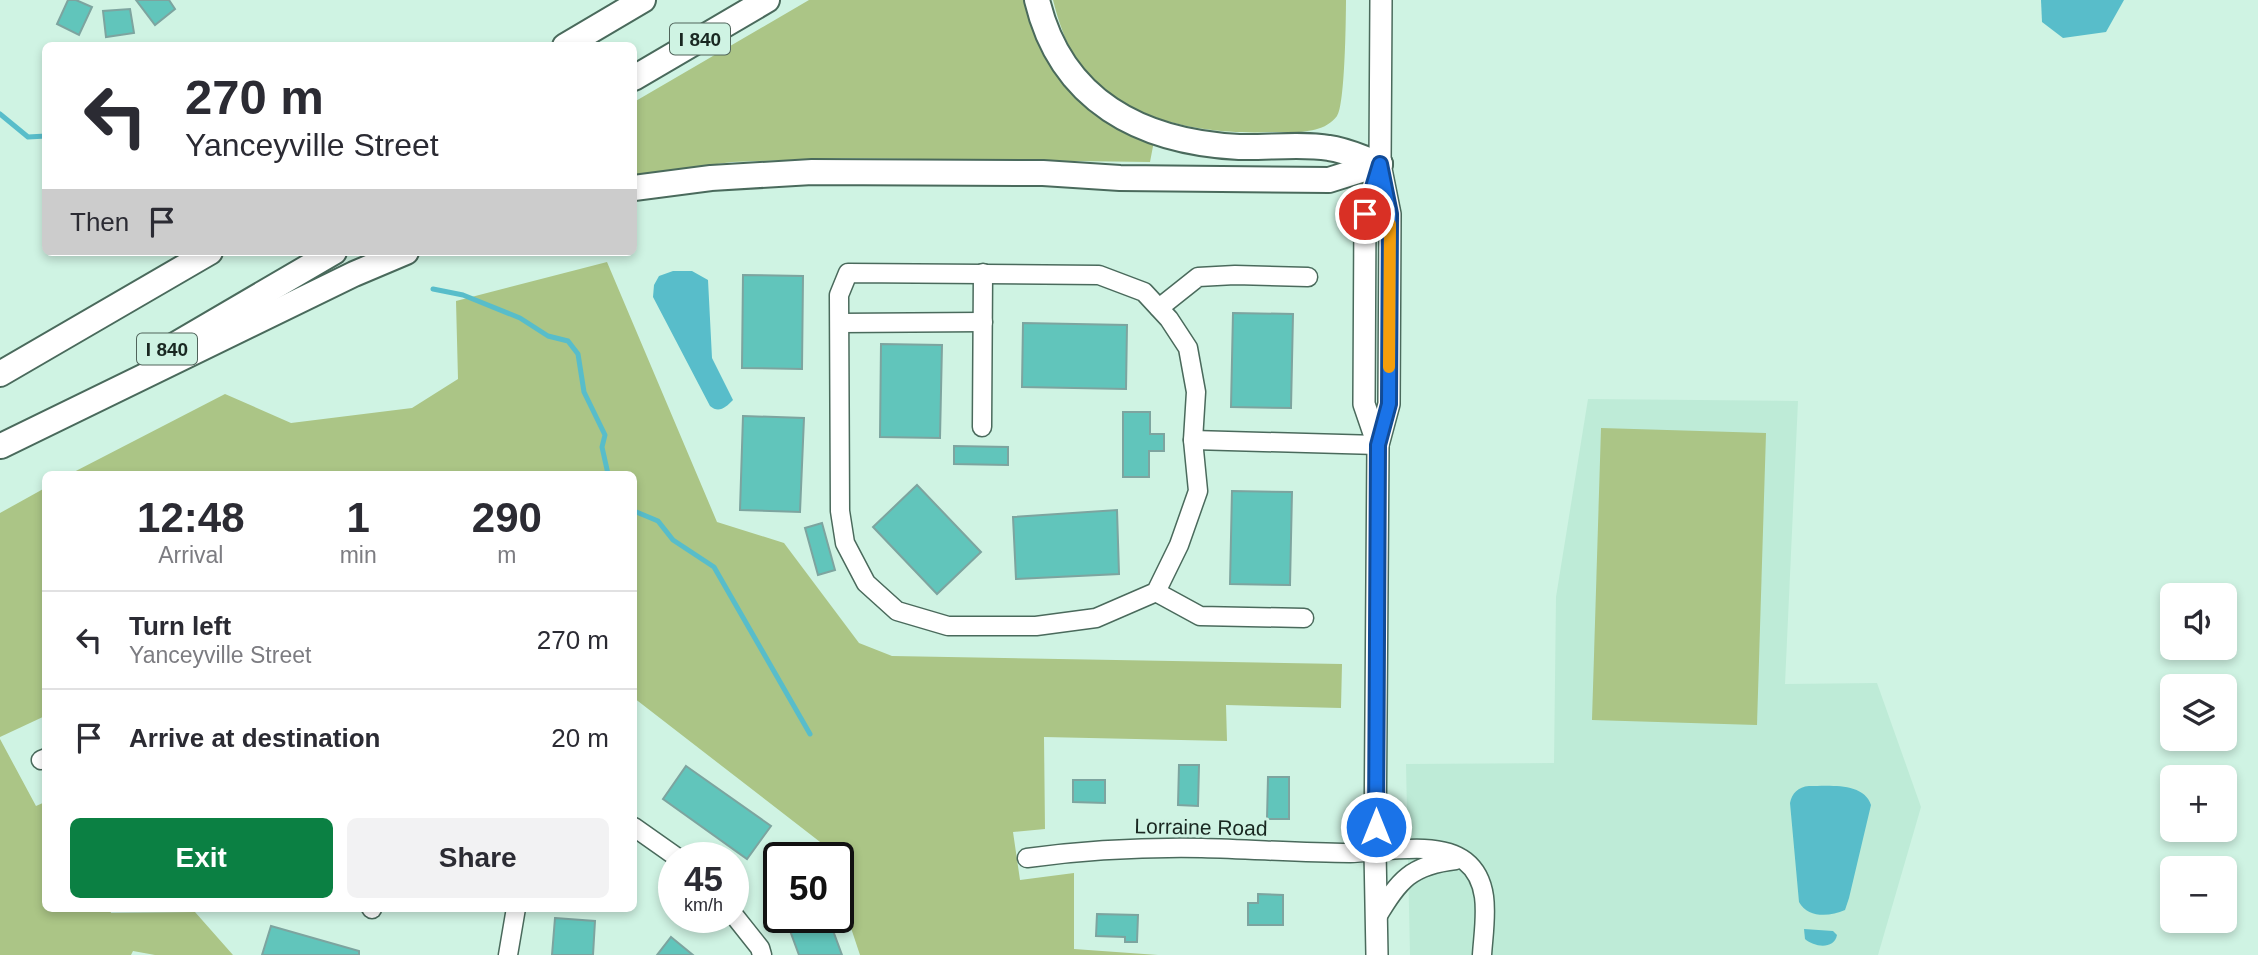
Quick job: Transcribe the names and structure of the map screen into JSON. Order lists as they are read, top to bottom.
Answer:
{
  "streets": {
    "highway": ["I 840"],
    "street": ["Lorraine Road"]
  },
  "page": {
    "turn": ["270 m", "Yanceyville Street"],
    "then": "Then",
    "eta": [
      "12:48",
      "Arrival",
      "1",
      "min",
      "290",
      "m"
    ],
    "map_buttons": ["+", "−"],
    "list": [
      {
        "name": "Turn left",
        "note": "Yanceyville Street",
        "value": "270 m"
      },
      {
        "name": "Arrive at destination",
        "value": "20 m"
      }
    ],
    "buttons": ["Exit", "Share"],
    "speed": "45 km/h",
    "limit": "50"
  }
}
